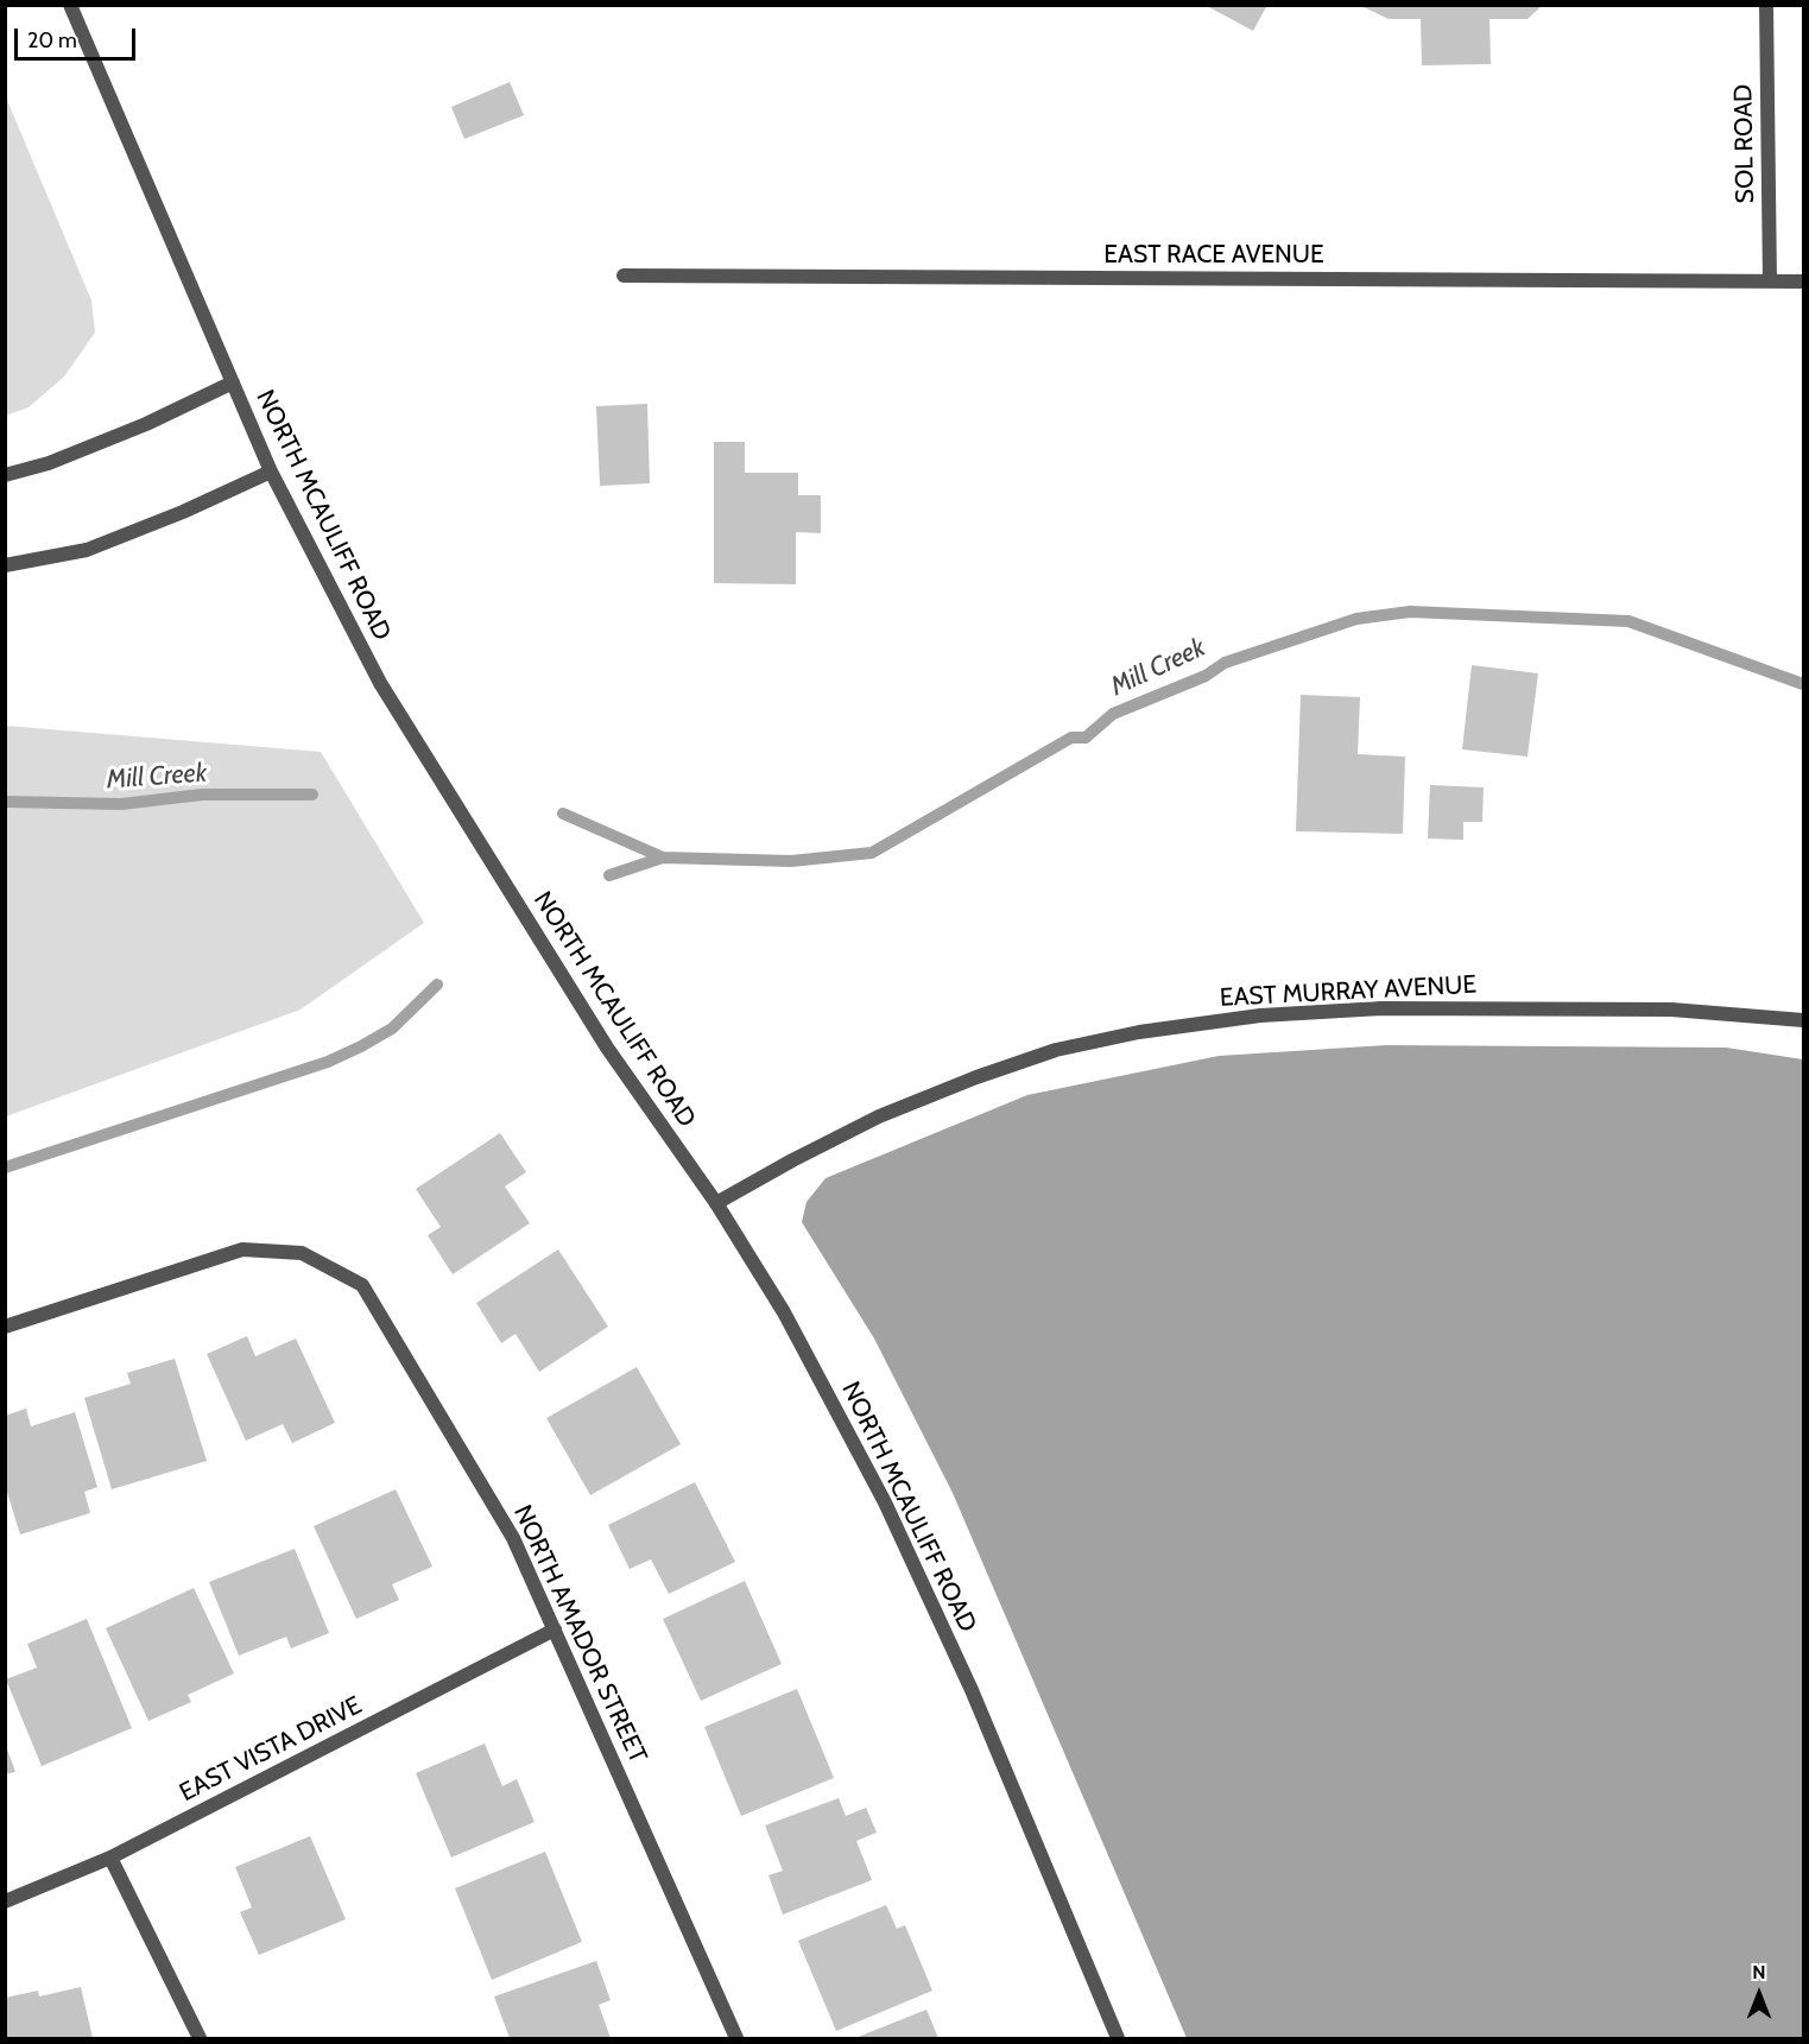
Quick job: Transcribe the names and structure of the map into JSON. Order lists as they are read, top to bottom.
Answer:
{
  "streets": {
    "street": [
      "SOL ROAD",
      "EAST RACE AVENUE",
      "NORTH MCAULIFF ROAD",
      "EAST MURRAY AVENUE",
      "NORTH AMADOR STREET",
      "EAST VISTA DRIVE"
    ]
  },
  "crossings": [
    ["SOL ROAD", "EAST RACE AVENUE"],
    ["NORTH MCAULIFF ROAD", "EAST MURRAY AVENUE"],
    ["NORTH AMADOR STREET", "EAST VISTA DRIVE"]
  ],
  "water": ["Mill Creek"],
  "scale_bar": "20 m",
  "north": "top"
}
